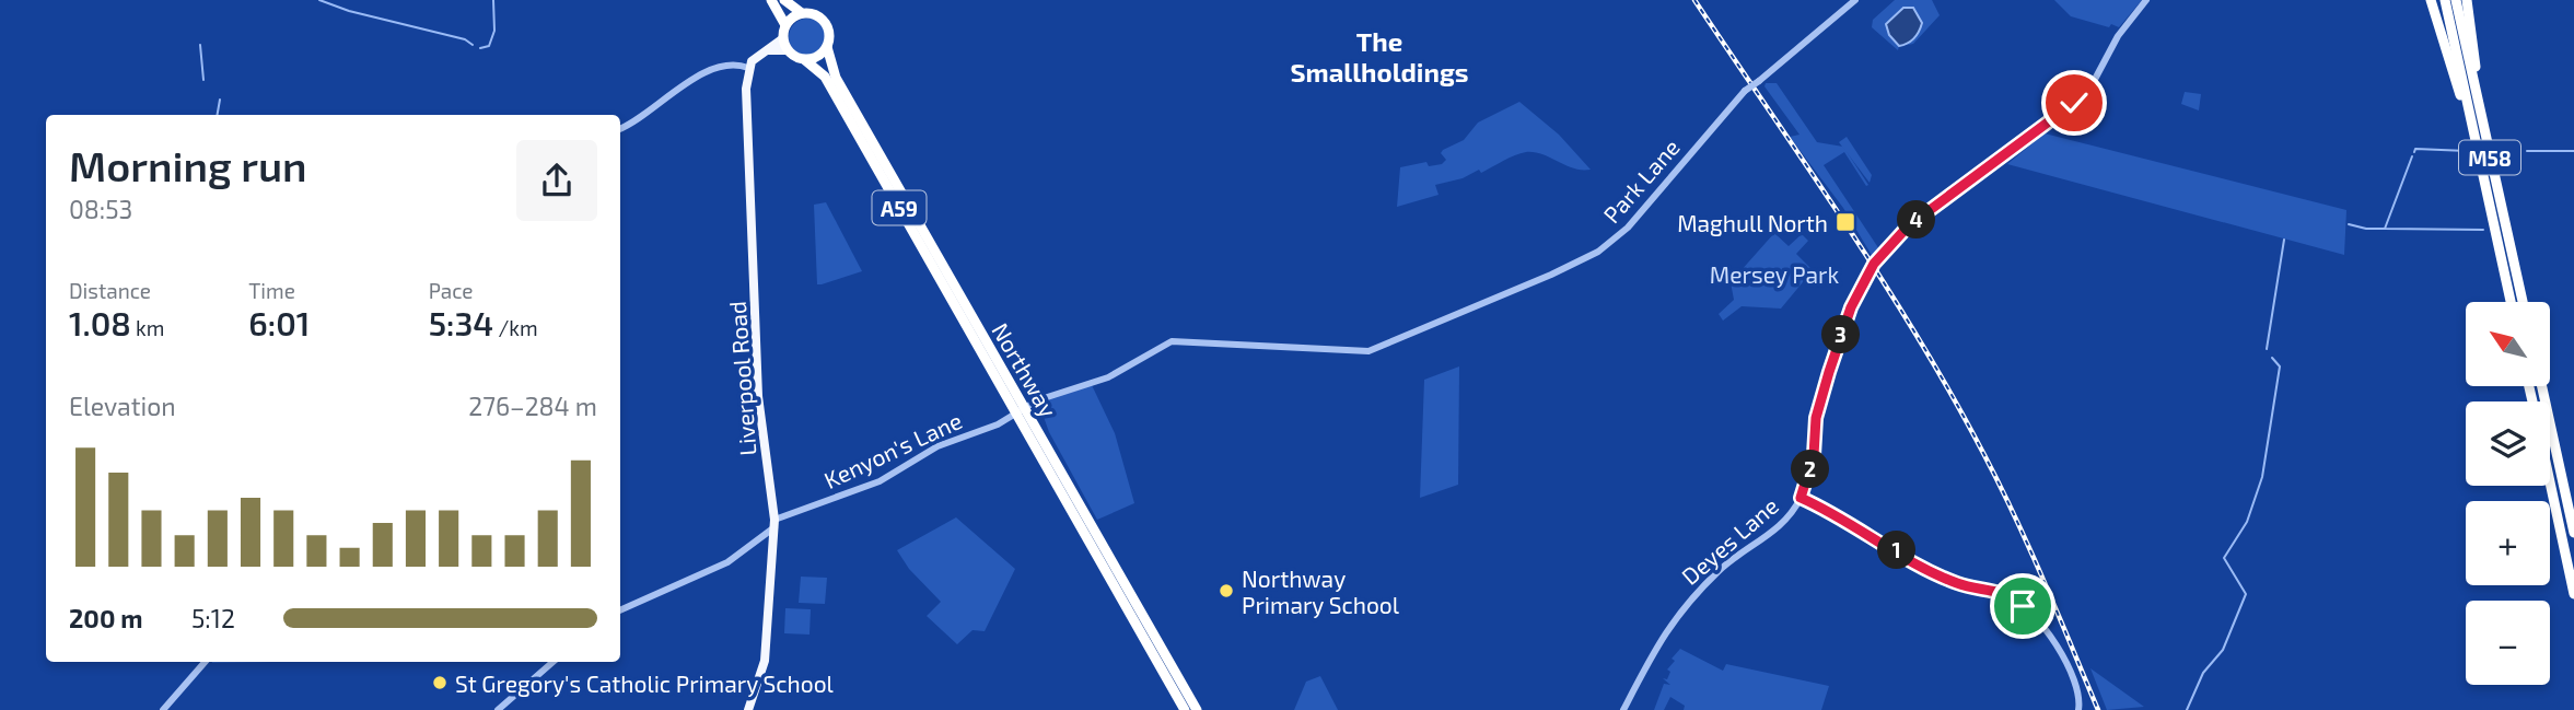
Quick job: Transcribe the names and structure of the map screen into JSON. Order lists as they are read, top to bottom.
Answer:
{
  "streets": {
    "highway": ["M58", "A59", "Northway"],
    "main road": ["Liverpool Road"],
    "street": ["Park Lane", "Kenyon's Lane", "Deyes Lane"]
  },
  "crossings": [
    ["Park Lane", "Kenyon's Lane"],
    ["A59", "Northway"],
    ["Northway", "Kenyon's Lane"],
    ["Liverpool Road", "Kenyon's Lane"]
  ],
  "districts": ["The Smallholdings"],
  "parks": ["Mersey Park"],
  "places": {
    "transit": ["Maghull North"],
    "other": ["Northway Primary School", "St Gregory's Catholic Primary School"]
  },
  "north": "top left",
  "page": {
    "heading": ["Morning run", "08:53"],
    "pins": [
      "4",
      "3",
      "2",
      "1"
    ],
    "stats": [
      ["Distance", "1.08 km"],
      ["Time", "6:01"],
      ["Pace", "5:34 /km"]
    ],
    "map_buttons": ["+", "−"],
    "chart": ["Elevation", "276–284 m"],
    "list": [
      {
        "name": "200 m",
        "note": "5:12"
      }
    ]
  }
}
